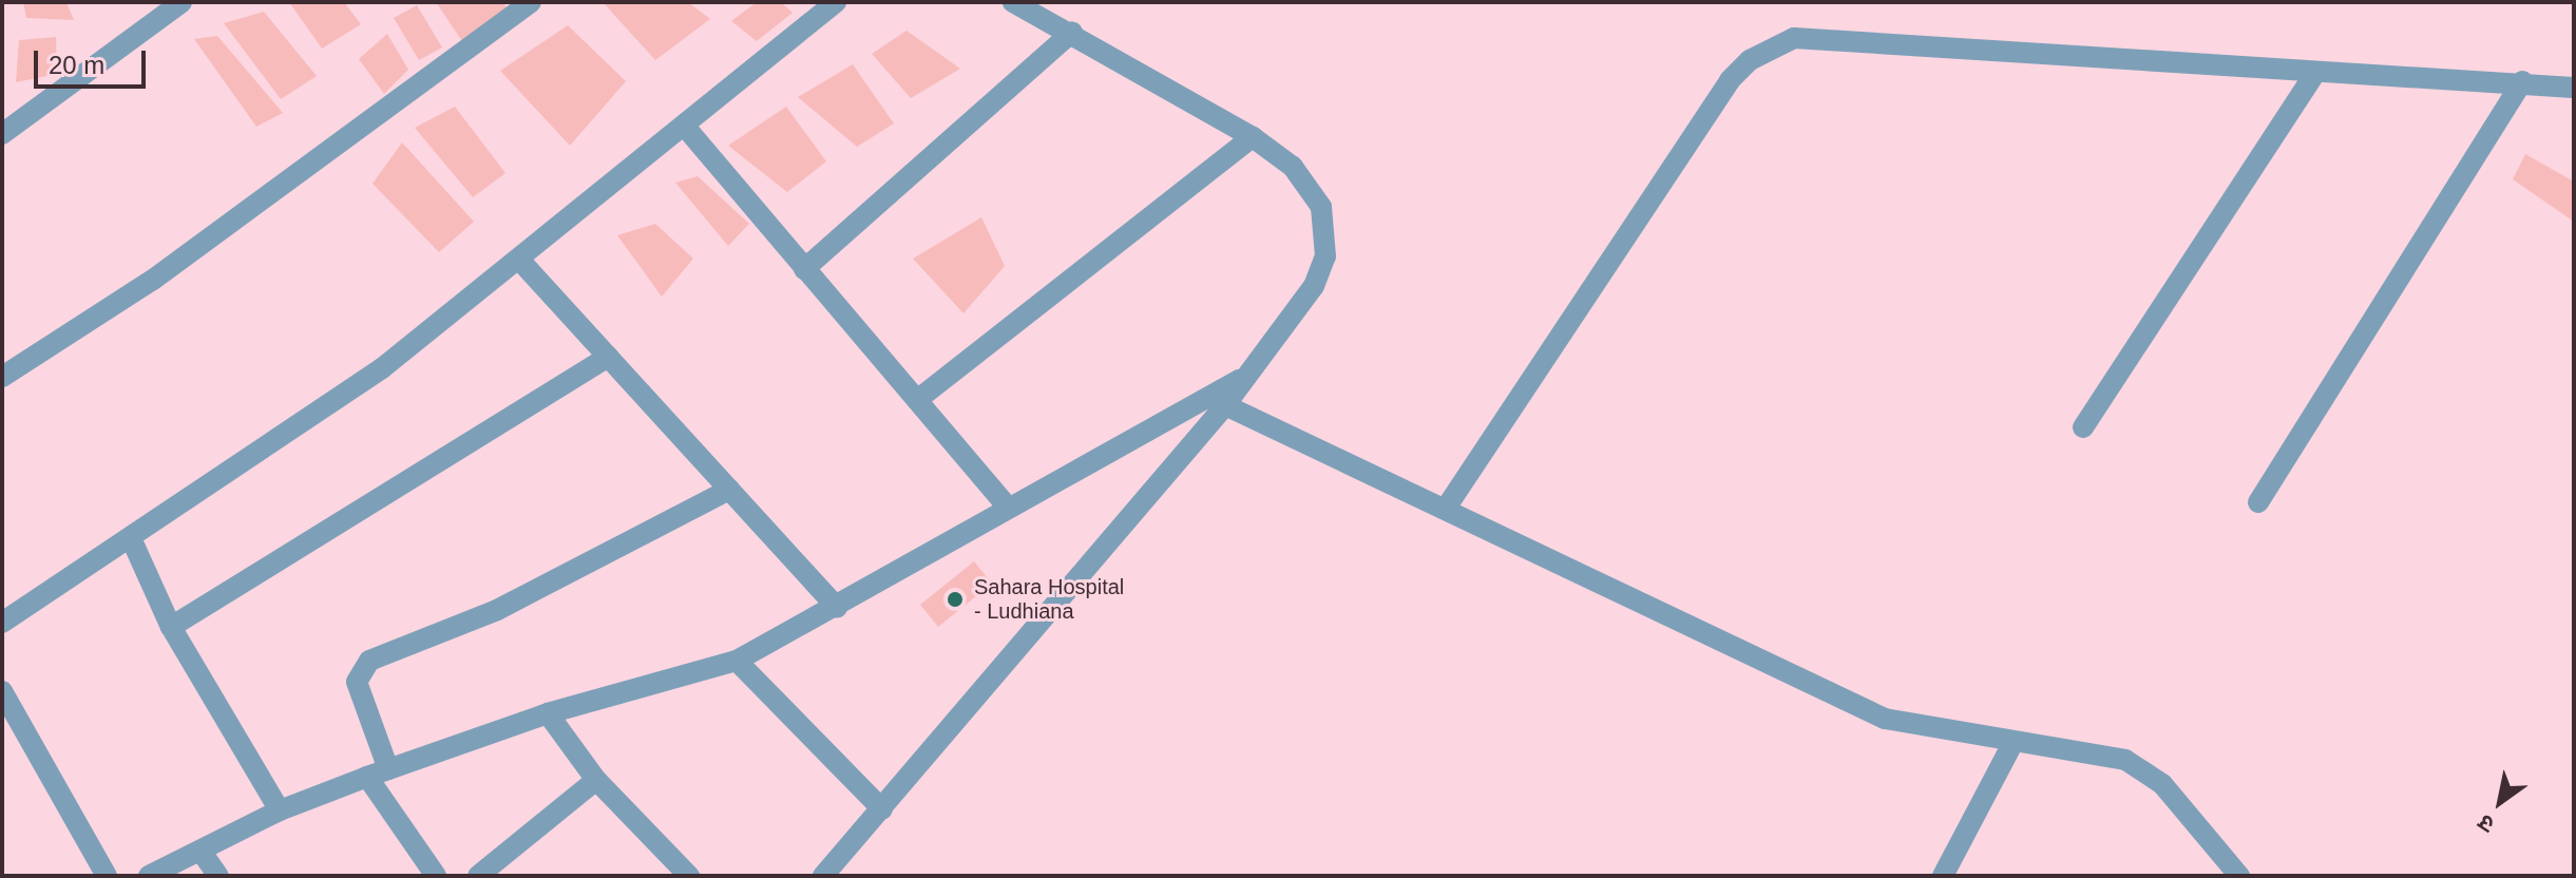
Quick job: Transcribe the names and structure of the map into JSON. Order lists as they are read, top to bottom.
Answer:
{
  "places": ["Sahara Hospital - Ludhiana"],
  "scale_bar": "20 m",
  "north": "bottom left"
}
